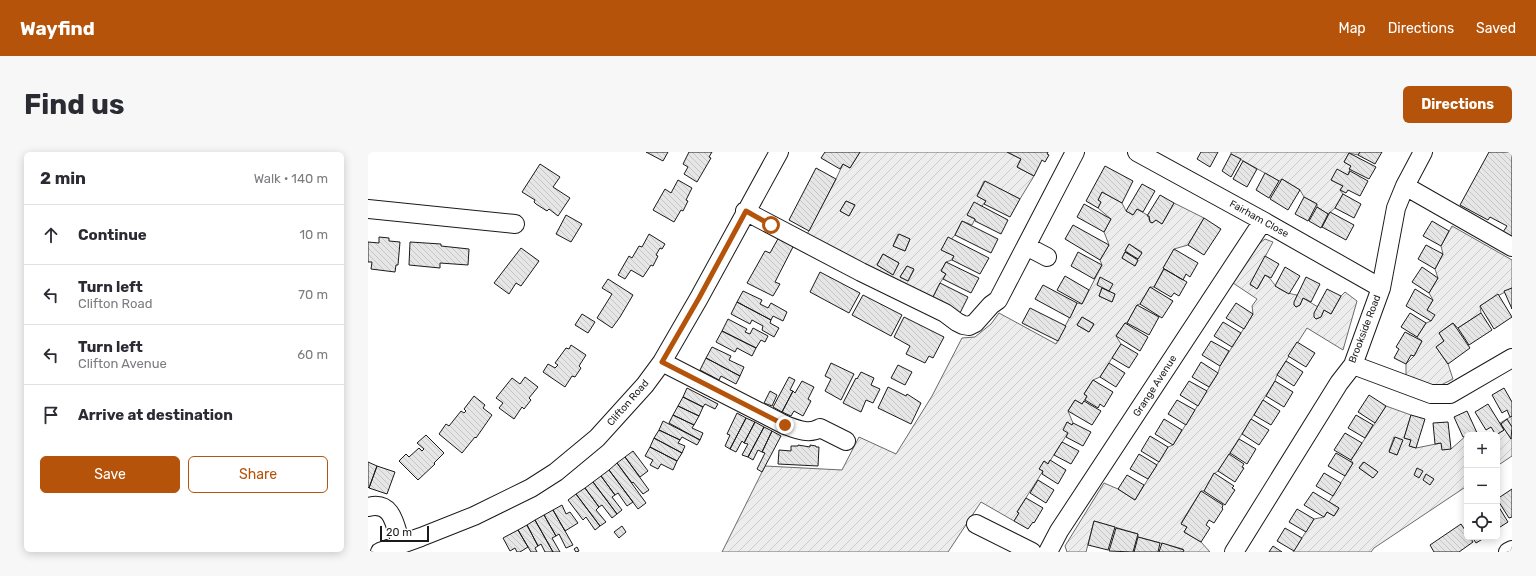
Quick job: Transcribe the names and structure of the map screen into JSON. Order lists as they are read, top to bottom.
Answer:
{
  "streets": {
    "street": [
      "Fairham Close",
      "Brookside Road",
      "Grange Avenue",
      "Clifton Road"
    ]
  },
  "crossings": [
    ["Fairham Close", "Brookside Road"],
    ["Fairham Close", "Grange Avenue"]
  ],
  "scale_bar": "20 m",
  "page": {
    "header": "Wayfind",
    "nav": ["Map", "Directions", "Saved"],
    "buttons": [
      "Directions",
      ["Save", "Share"]
    ],
    "title": "Find us",
    "heading": ["2 min", "Walk · 140 m"],
    "list": [
      ["Continue", "10 m"],
      ["Turn left", "Clifton Road", "70 m"],
      ["Turn left", "Clifton Avenue", "60 m"],
      "Arrive at destination"
    ],
    "map_buttons": ["+", "−"],
    "scale": "20 m"
  }
}
